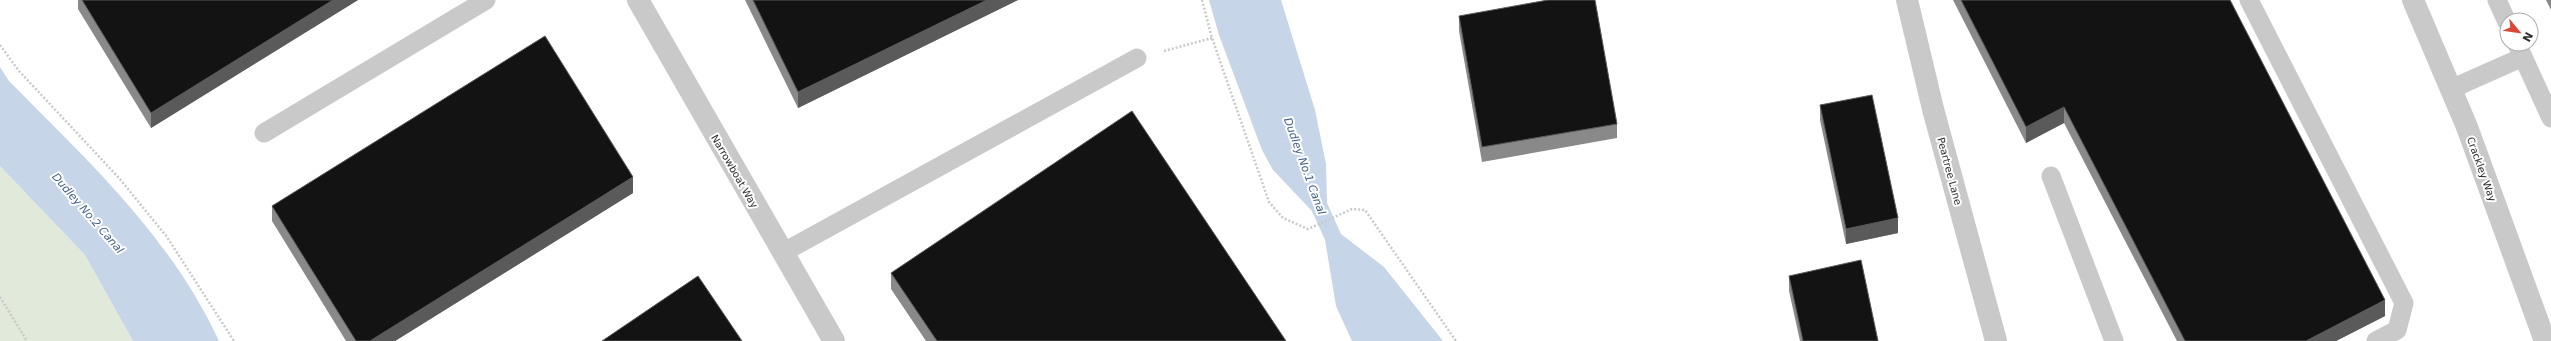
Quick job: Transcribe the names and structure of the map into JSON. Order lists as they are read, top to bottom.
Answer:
{
  "streets": {
    "street": ["Crackley Way", "Narrowboat Way", "Peartree Lane"]
  },
  "water": ["Dudley No.1 Canal", "Dudley No.2 Canal"],
  "north": "bottom right"
}
